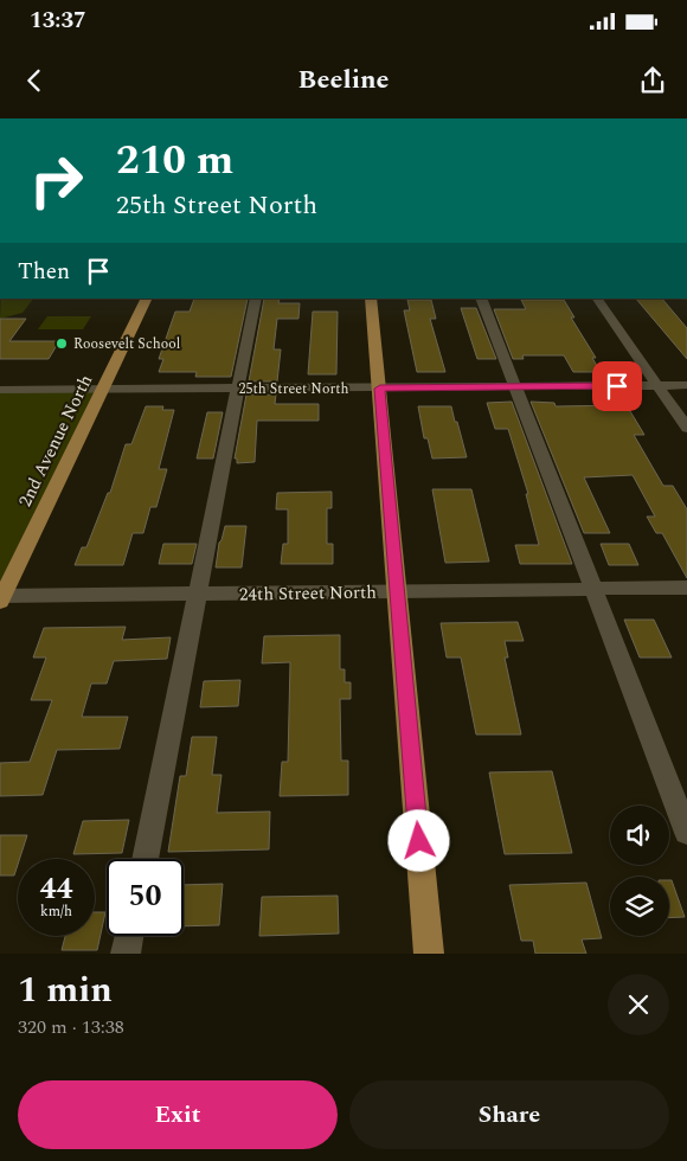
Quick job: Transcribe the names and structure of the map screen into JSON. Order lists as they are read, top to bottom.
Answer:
{
  "streets": {
    "main road": ["2nd Avenue North"],
    "street": ["25th Street North", "24th Street North"]
  },
  "crossings": [
    ["25th Street North", "2nd Avenue North"],
    ["2nd Avenue North", "24th Street North"]
  ],
  "places": ["Roosevelt School"],
  "page": {
    "status": "13:37",
    "header": "Beeline",
    "turn": ["210 m", "25th Street North"],
    "then": "Then",
    "speed": "44 km/h",
    "limit": "50",
    "heading": ["1 min", "320 m · 13:38"],
    "buttons": ["Exit", "Share"]
  }
}
